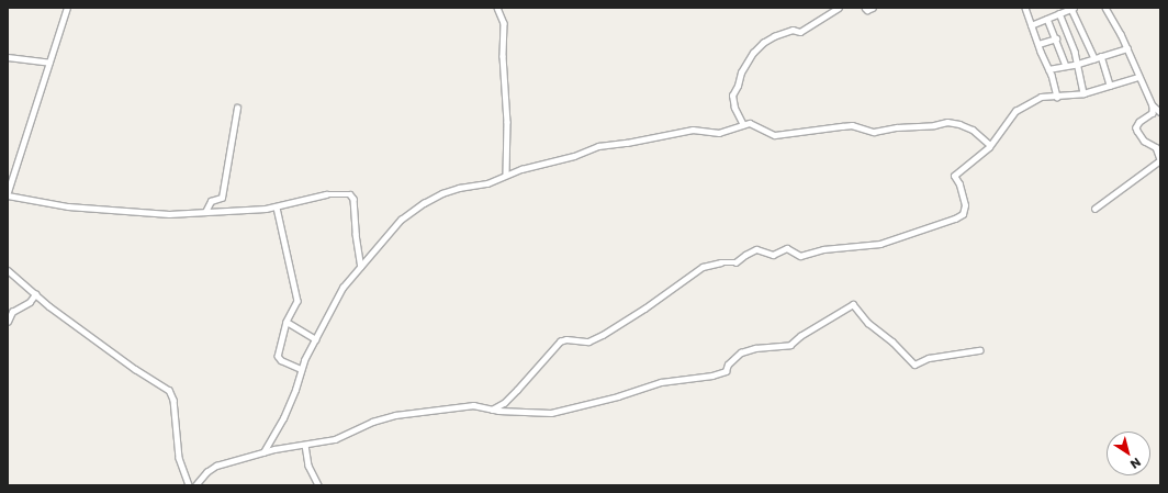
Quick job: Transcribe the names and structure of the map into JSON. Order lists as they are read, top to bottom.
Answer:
{
  "north": "bottom right"
}
